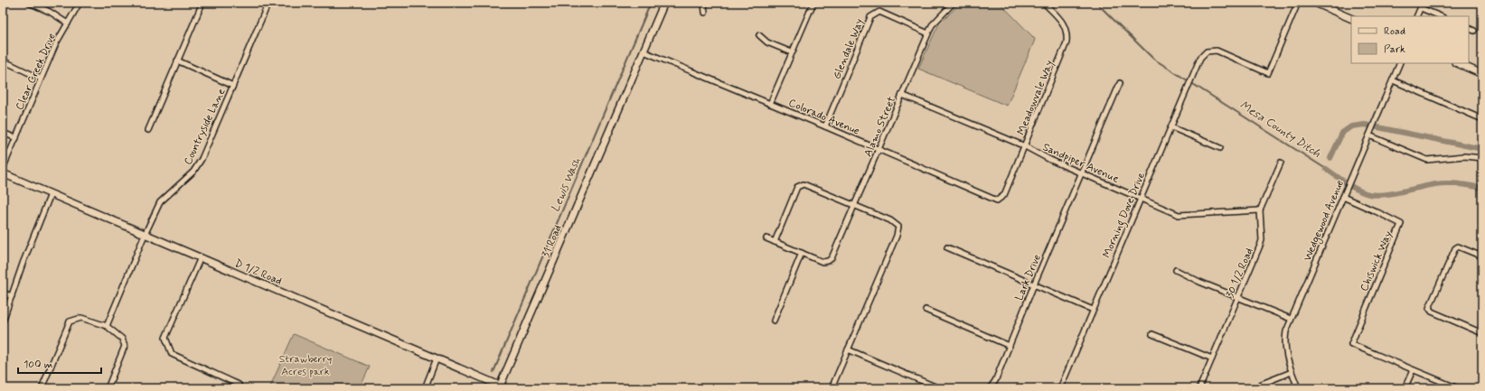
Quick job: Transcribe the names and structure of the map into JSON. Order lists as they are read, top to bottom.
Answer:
{
  "streets": {
    "main road": ["31 Road", "D 1/2 Road"],
    "street": [
      "Glendale Way",
      "Clear Creek Drive",
      "Meadowvale Way",
      "Colorado Avenue",
      "Countryside Lane",
      "Alamo Street",
      "Sandpiper Avenue",
      "Morning Dove Drive",
      "Wedgewood Avenue",
      "Chiswick Way",
      "30 1/2 Road",
      "Lark Drive"
    ]
  },
  "crossings": [
    ["Glendale Way", "Colorado Avenue"],
    ["Glendale Way", "Alamo Street"],
    ["Meadowvale Way", "Colorado Avenue"],
    ["Meadowvale Way", "Sandpiper Avenue"],
    ["Colorado Avenue", "Alamo Street"],
    ["Colorado Avenue", "31 Road"],
    ["Countryside Lane", "D 1/2 Road"],
    ["Alamo Street", "Sandpiper Avenue"],
    ["Sandpiper Avenue", "Morning Dove Drive"],
    ["Sandpiper Avenue", "30 1/2 Road"],
    ["Sandpiper Avenue", "Lark Drive"],
    ["Wedgewood Avenue", "Chiswick Way"],
    ["31 Road", "D 1/2 Road"]
  ],
  "water": ["Mesa County Ditch", "Lewis Wash"],
  "parks": ["Strawberry Acres park"],
  "legend": ["Road", "Park"],
  "scale_bar": "100 m"
}
